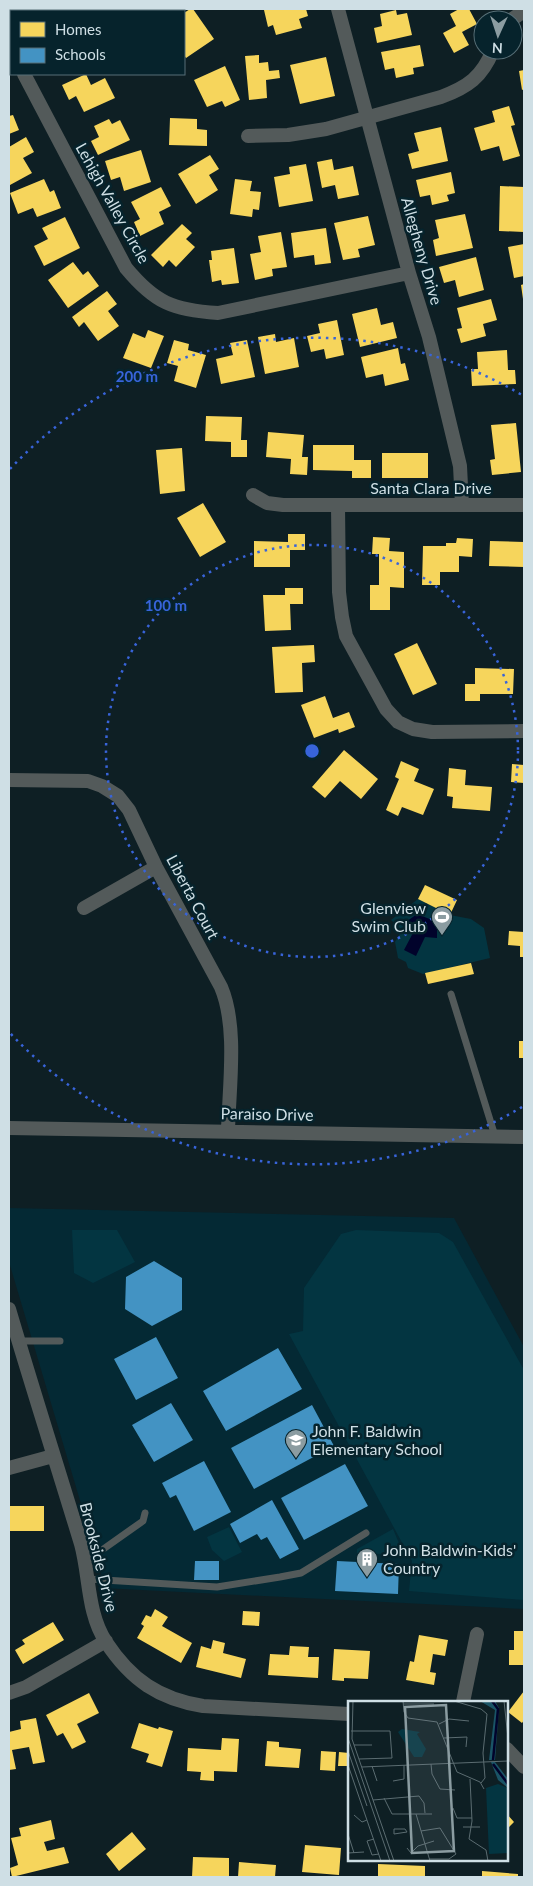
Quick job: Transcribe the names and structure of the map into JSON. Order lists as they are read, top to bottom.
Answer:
{
  "streets": {
    "street": [
      "Lehigh Valley Circle",
      "Allegheny Drive",
      "Santa Clara Drive",
      "Liberta Court",
      "Paraiso Drive",
      "Brookside Drive"
    ]
  },
  "crossings": [
    ["Lehigh Valley Circle", "Allegheny Drive"],
    ["Allegheny Drive", "Santa Clara Drive"],
    ["Liberta Court", "Paraiso Drive"]
  ],
  "places": {
    "sports": ["Glenview Swim Club"],
    "school or university": ["John F. Baldwin Elementary School"],
    "building": ["John Baldwin-Kids' Country"]
  },
  "legend": ["Homes", "Schools"],
  "north": "bottom",
  "rings": ["200 m", "100 m"]
}
